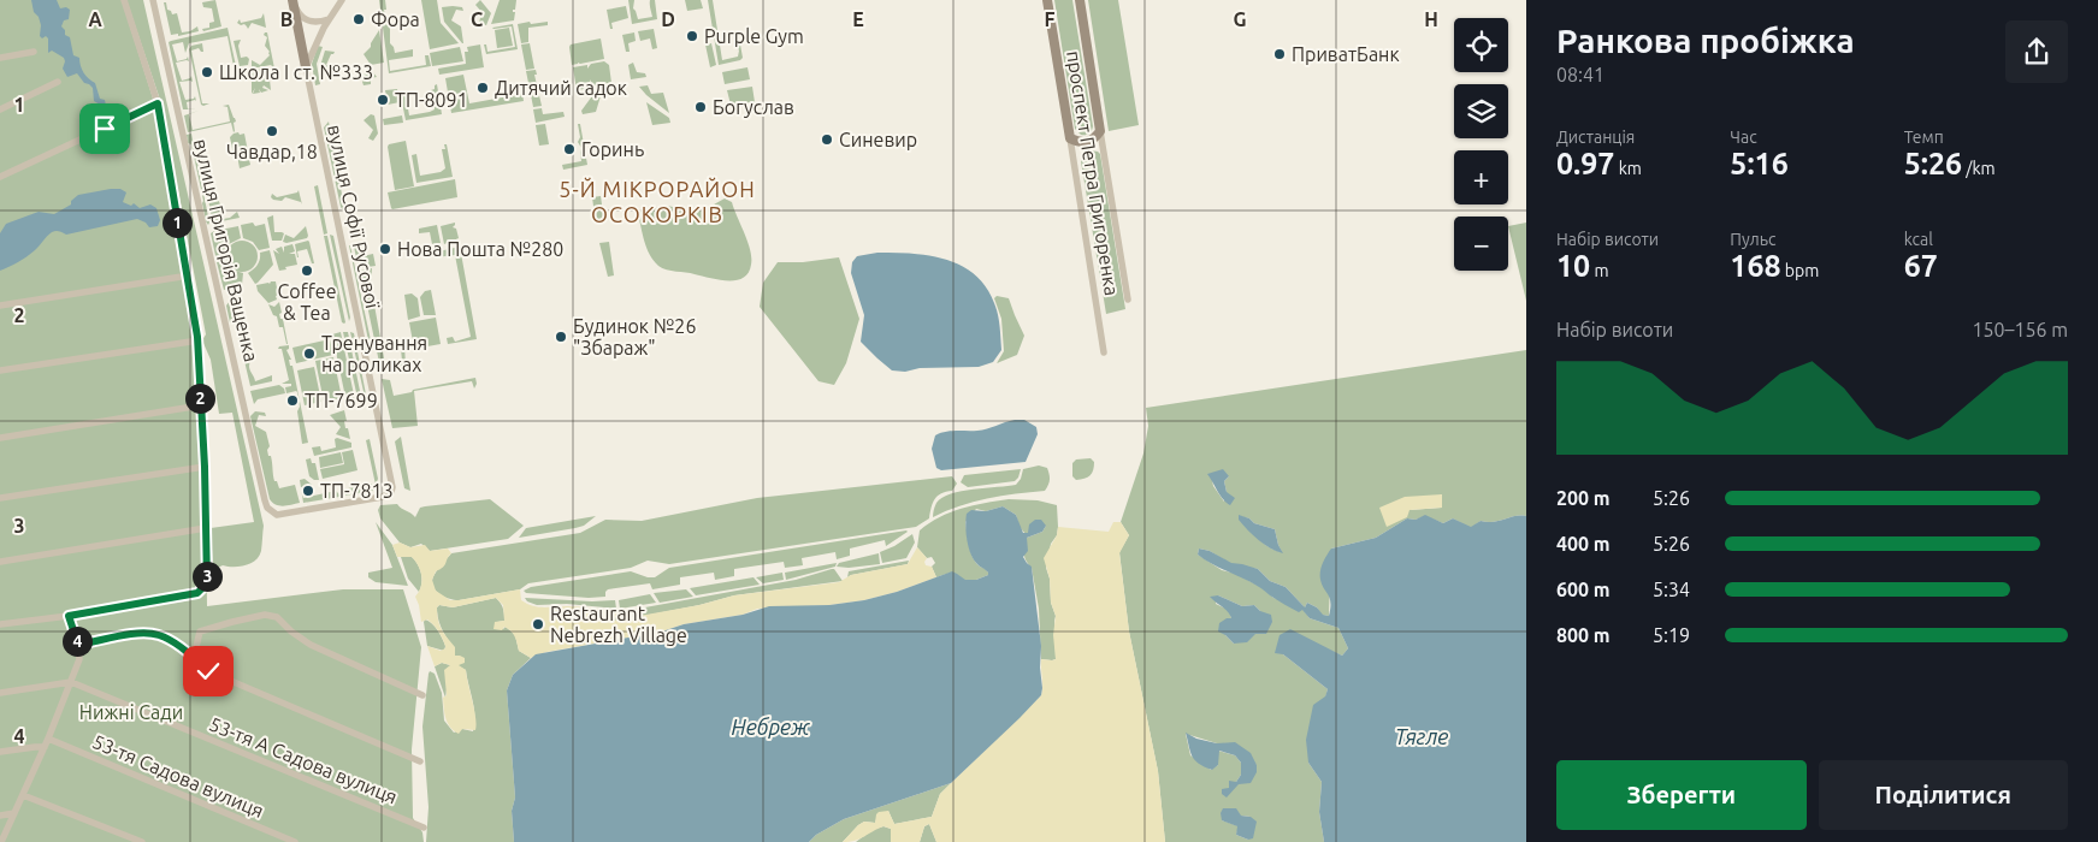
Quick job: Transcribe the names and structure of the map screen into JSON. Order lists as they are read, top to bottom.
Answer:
{
  "streets": {
    "street": [
      "проспект Петра Григоренка",
      "вулиця Софії Русової",
      "вулиця Григорія Ващенка",
      "53-тя А Садова вулиця",
      "53-тя Садова вулиця"
    ]
  },
  "crossings": [
    ["вулиця Софії Русової", "вулиця Григорія Ващенка"]
  ],
  "districts": ["5-Й МІКРОРАЙОН ОСОКОРКІВ"],
  "water": ["Небреж", "Тягле"],
  "parks": ["Нижні Сади"],
  "places": [
    "Фора",
    "Purple Gym",
    "ПриватБанк",
    "Школа І ст. №333",
    "Дитячий садок",
    "ТП-8091",
    "Богуслав",
    "Чавдар,18",
    "Синевир",
    "Горинь",
    "Нова Пошта №280",
    "Coffee & Tea",
    "Будинок №26 \"Збараж\"",
    "Тренування на роликах",
    "ТП-7699",
    "ТП-7813",
    "Restaurant Nebrezh Village"
  ],
  "page": {
    "heading": ["Ранкова пробіжка", "08:41"],
    "map_buttons": ["+", "−"],
    "stats": [
      ["Дистанція", "0.97 km"],
      ["Час", "5:16"],
      ["Темп", "5:26 /km"],
      ["Набір висоти", "10 m"],
      ["Пульс", "168 bpm"],
      ["kcal", "67"]
    ],
    "pins": [
      "1",
      "2",
      "3",
      "4"
    ],
    "chart": ["Набір висоти", "150–156 m"],
    "list": [
      {
        "name": "200 m",
        "note": "5:26"
      },
      {
        "name": "400 m",
        "note": "5:26"
      },
      {
        "name": "600 m",
        "note": "5:34"
      },
      {
        "name": "800 m",
        "note": "5:19"
      }
    ],
    "buttons": ["Зберегти", "Поділитися"]
  },
  "grid": {
    "columns": [
      "A",
      "B",
      "C",
      "D",
      "E",
      "F",
      "G",
      "H"
    ],
    "rows": [
      "1",
      "2",
      "3",
      "4"
    ]
  }
}
